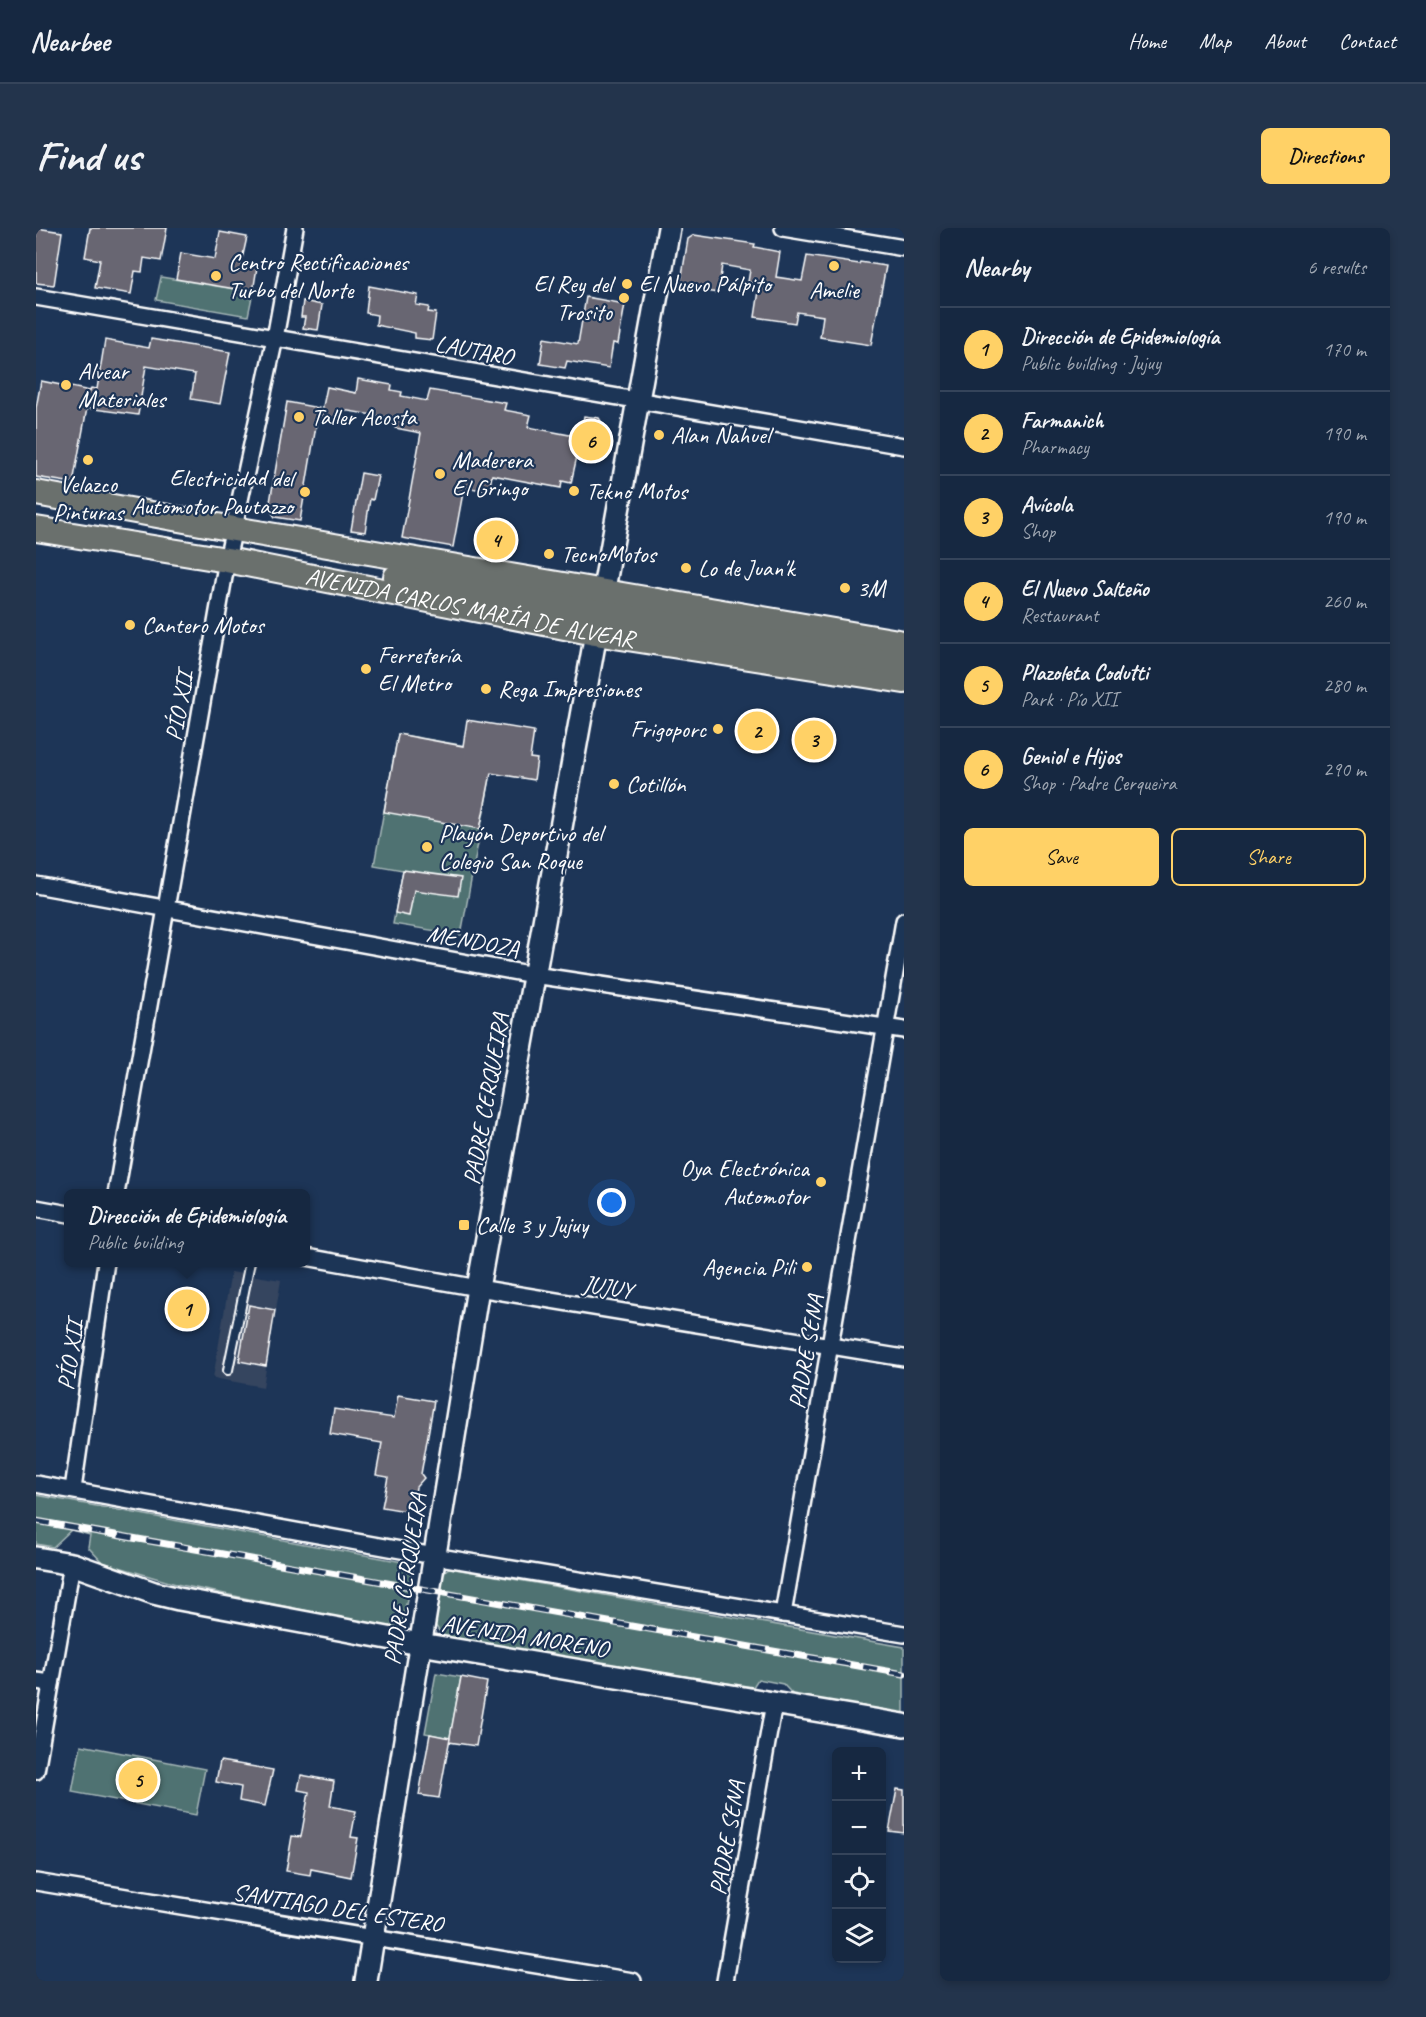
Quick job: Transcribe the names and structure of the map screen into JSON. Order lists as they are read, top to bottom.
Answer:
{
  "streets": {
    "main road": ["AVENIDA CARLOS MARÍA DE ALVEAR"],
    "street": [
      "LAUTARO",
      "PÍO XII",
      "MENDOZA",
      "PADRE CERQUEIRA",
      "JUJUY",
      "PADRE SENA",
      "AVENIDA MORENO",
      "SANTIAGO DEL ESTERO"
    ]
  },
  "crossings": [
    ["LAUTARO", "PÍO XII"],
    ["LAUTARO", "PADRE CERQUEIRA"],
    ["AVENIDA CARLOS MARÍA DE ALVEAR", "PÍO XII"],
    ["AVENIDA CARLOS MARÍA DE ALVEAR", "PADRE CERQUEIRA"],
    ["PÍO XII", "MENDOZA"],
    ["MENDOZA", "PADRE CERQUEIRA"],
    ["MENDOZA", "PADRE SENA"],
    ["PADRE CERQUEIRA", "JUJUY"],
    ["PADRE CERQUEIRA", "AVENIDA MORENO"],
    ["PADRE CERQUEIRA", "SANTIAGO DEL ESTERO"],
    ["JUJUY", "PADRE SENA"],
    ["PADRE SENA", "AVENIDA MORENO"]
  ],
  "places": {
    "other": [
      "Amelie",
      "Centro Rectificaciones Turbo del Norte",
      "El Nuevo Pálpito",
      "El Rey del Trosito",
      "Alvear Materiales",
      "Taller Acosta",
      "Alan Nahuel",
      "Velazco Pinturas",
      "Maderera El Gringo",
      "Tekno Motos",
      "Electricidad del Automotor Pautazzo",
      "TecnoMotos",
      "Lo de Juan'k",
      "3M",
      "Cantero Motos",
      "Ferretería El Metro",
      "Rega Impresiones",
      "Frigoporc",
      "Cotillón",
      "Playón Deportivo del Colegio San Roque",
      "Oya Electrónica Automotor",
      "Agencia Pili"
    ],
    "transit": ["Calle 3 y Jujuy"]
  },
  "page": {
    "header": "Nearbee",
    "nav": [
      "Home",
      "Map",
      "About",
      "Contact"
    ],
    "buttons": [
      "Directions",
      ["Save", "Share"]
    ],
    "title": "Find us",
    "heading": ["Nearby", "6 results"],
    "list": [
      {
        "mark": "1",
        "name": "Dirección de Epidemiología",
        "note": "Public building · Jujuy",
        "value": "170 m"
      },
      {
        "mark": "2",
        "name": "Farmanich",
        "note": "Pharmacy",
        "value": "190 m"
      },
      {
        "mark": "3",
        "name": "Avícola",
        "note": "Shop",
        "value": "190 m"
      },
      {
        "mark": "4",
        "name": "El Nuevo Salteño",
        "note": "Restaurant",
        "value": "260 m"
      },
      {
        "mark": "5",
        "name": "Plazoleta Codutti",
        "note": "Park · Pío XII",
        "value": "280 m"
      },
      {
        "mark": "6",
        "name": "Geniol e Hijos",
        "note": "Shop · Padre Cerqueira",
        "value": "290 m"
      }
    ],
    "pins": [
      "6",
      "4",
      "2",
      "3",
      "1",
      "5"
    ],
    "popup": ["Dirección de Epidemiología", "Public building"],
    "map_buttons": ["+", "−"]
  }
}
